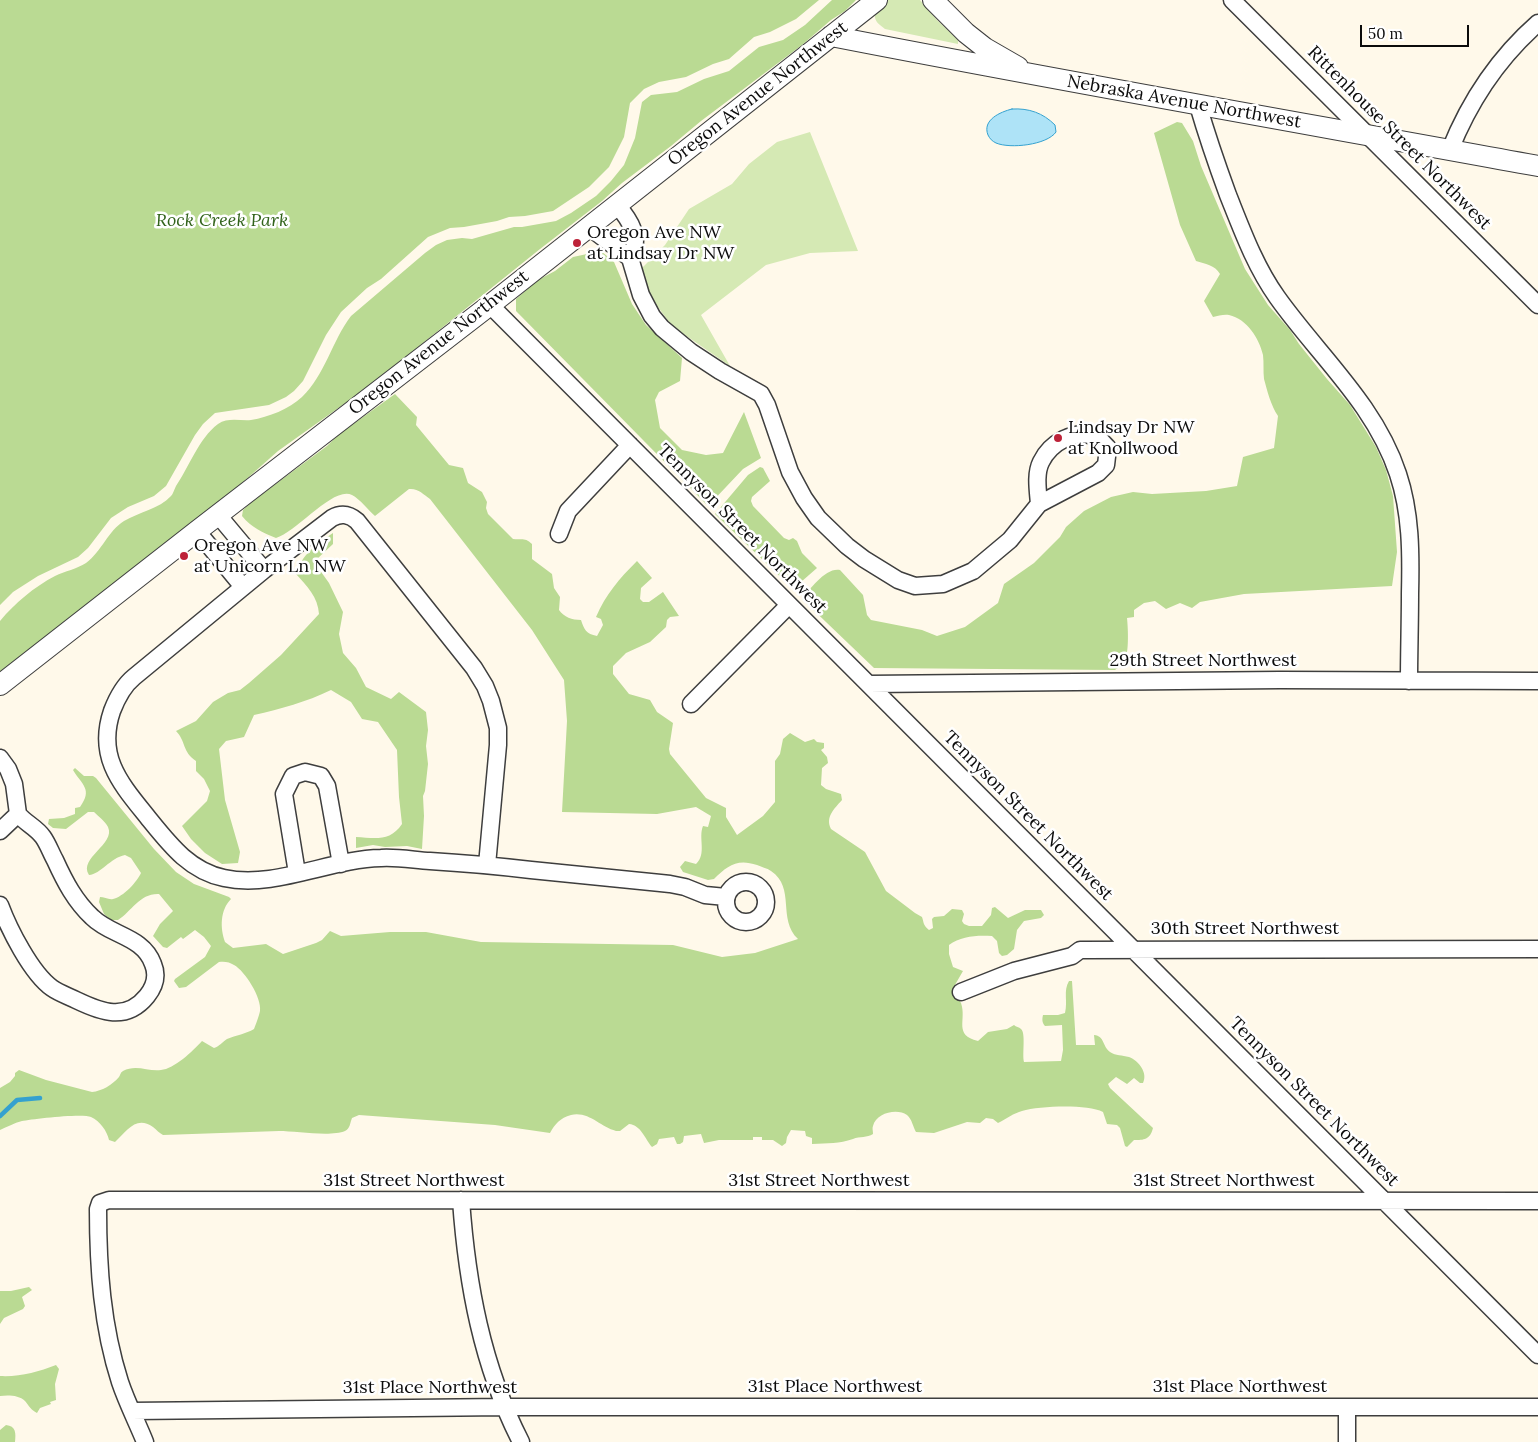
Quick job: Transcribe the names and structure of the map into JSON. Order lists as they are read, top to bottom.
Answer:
{
  "streets": {
    "street": [
      "Oregon Avenue Northwest",
      "Nebraska Avenue Northwest",
      "Rittenhouse Street Northwest",
      "Tennyson Street Northwest",
      "29th Street Northwest",
      "30th Street Northwest",
      "31st Street Northwest",
      "31st Place Northwest"
    ]
  },
  "crossings": [
    ["Oregon Avenue Northwest", "Nebraska Avenue Northwest"],
    ["Oregon Avenue Northwest", "Tennyson Street Northwest"],
    ["Nebraska Avenue Northwest", "Rittenhouse Street Northwest"],
    ["Tennyson Street Northwest", "29th Street Northwest"],
    ["Tennyson Street Northwest", "30th Street Northwest"],
    ["Tennyson Street Northwest", "31st Street Northwest"],
    ["31st Street Northwest", "31st Place Northwest"]
  ],
  "parks": ["Rock Creek Park"],
  "places": ["Oregon Ave NW at Lindsay Dr NW", "Lindsay Dr NW at Knollwood", "Oregon Ave NW at Unicorn Ln NW"],
  "scale_bar": "50 m"
}
